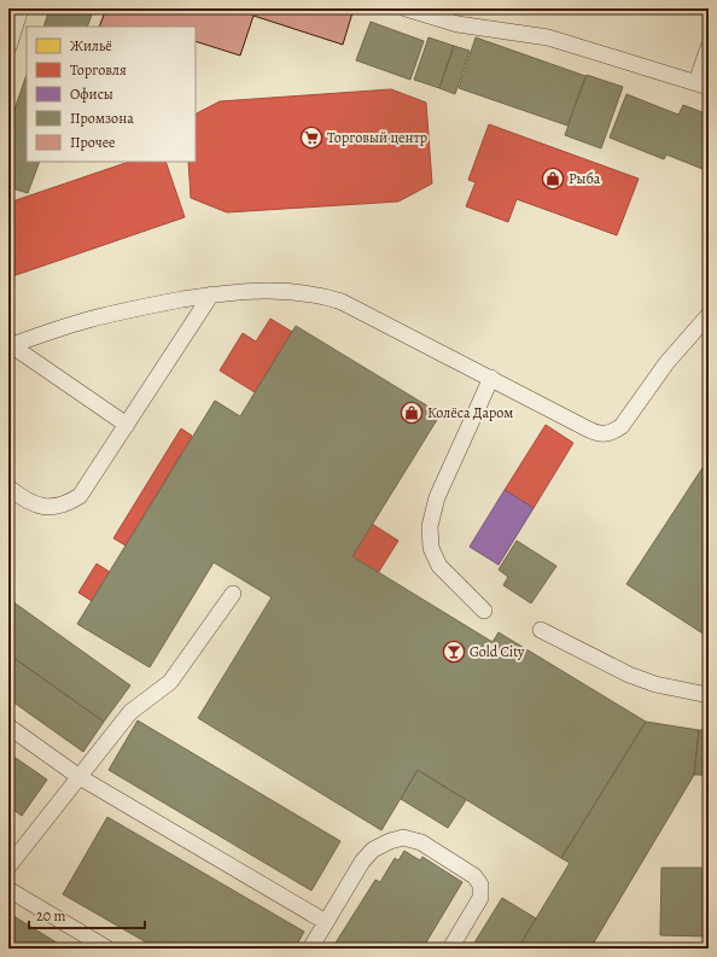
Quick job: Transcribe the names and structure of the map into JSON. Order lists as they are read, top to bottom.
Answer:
{
  "places": {
    "supermarket": ["Торговый центр"],
    "shop": ["Рыба", "Колёса Даром"],
    "bar": ["Gold City"]
  },
  "legend": [
    "Жильё",
    "Торговля",
    "Офисы",
    "Промзона",
    "Прочее"
  ],
  "scale_bar": "20 m"
}
